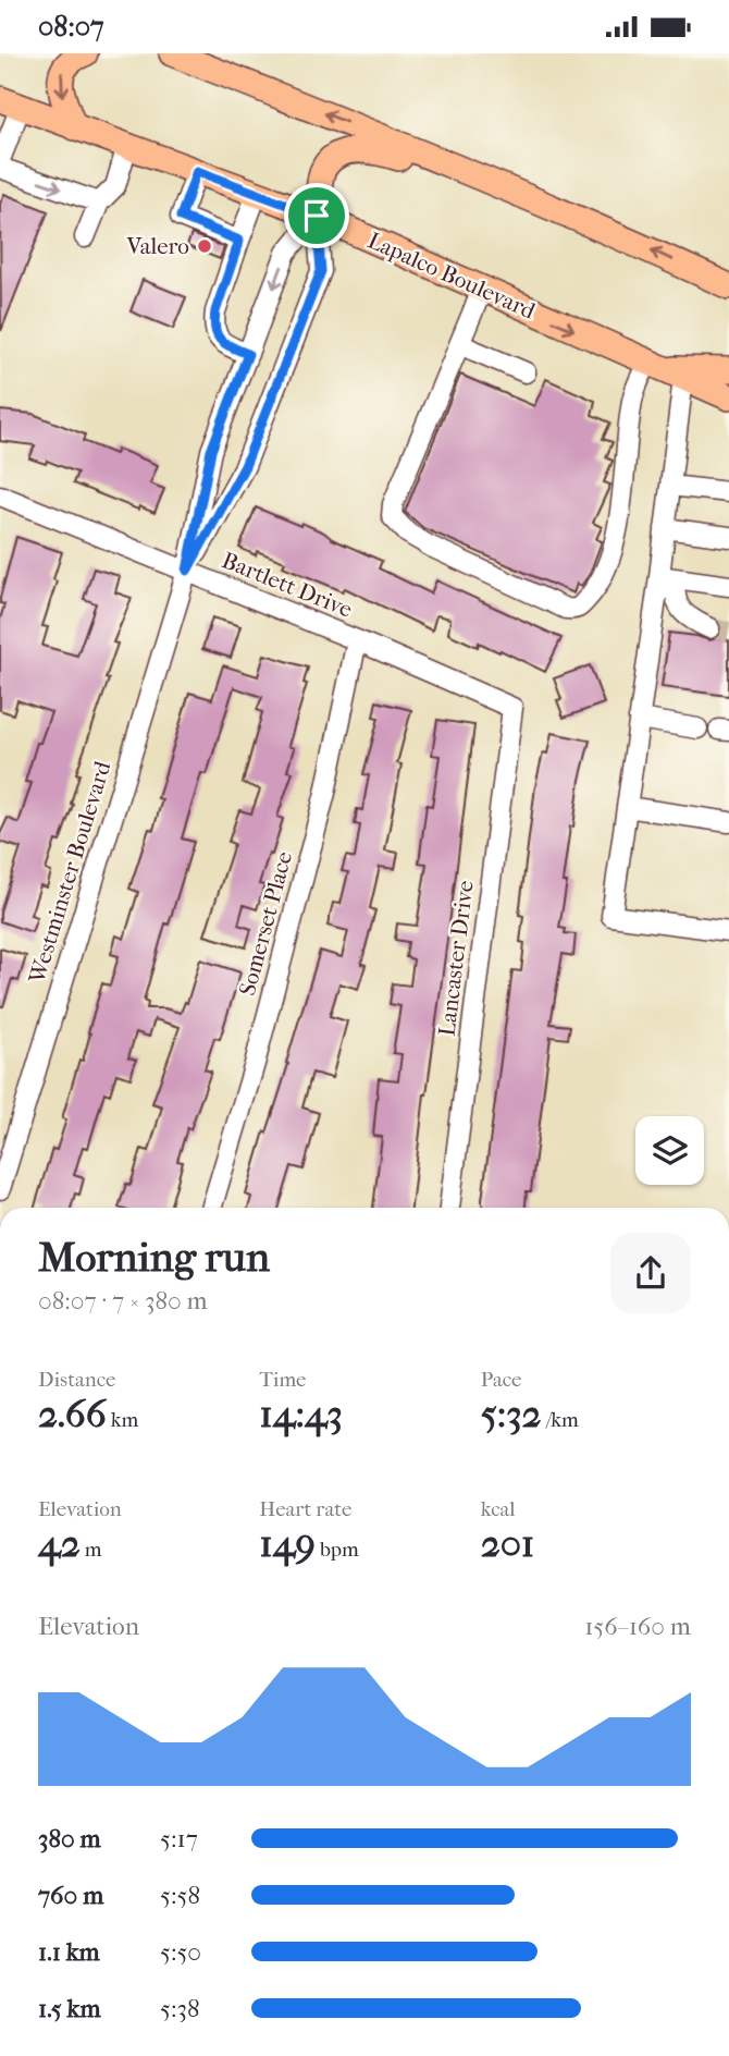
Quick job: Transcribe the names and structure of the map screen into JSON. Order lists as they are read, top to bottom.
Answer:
{
  "streets": {
    "main road": ["Lapalco Boulevard"],
    "street": [
      "Bartlett Drive",
      "Westminster Boulevard",
      "Somerset Place",
      "Lancaster Drive"
    ]
  },
  "crossings": [
    ["Lapalco Boulevard", "Westminster Boulevard"],
    ["Bartlett Drive", "Westminster Boulevard"],
    ["Bartlett Drive", "Somerset Place"],
    ["Bartlett Drive", "Lancaster Drive"]
  ],
  "places": ["Valero"],
  "page": {
    "status": "08:07",
    "heading": ["Morning run", "08:07 · 7 × 380 m"],
    "stats": [
      ["Distance", "2.66 km"],
      ["Time", "14:43"],
      ["Pace", "5:32 /km"],
      ["Elevation", "42 m"],
      ["Heart rate", "149 bpm"],
      ["kcal", "201"]
    ],
    "chart": ["Elevation", "156–160 m"],
    "list": [
      {
        "name": "380 m",
        "note": "5:17"
      },
      {
        "name": "760 m",
        "note": "5:58"
      },
      {
        "name": "1.1 km",
        "note": "5:50"
      },
      {
        "name": "1.5 km",
        "note": "5:38"
      }
    ]
  }
}
